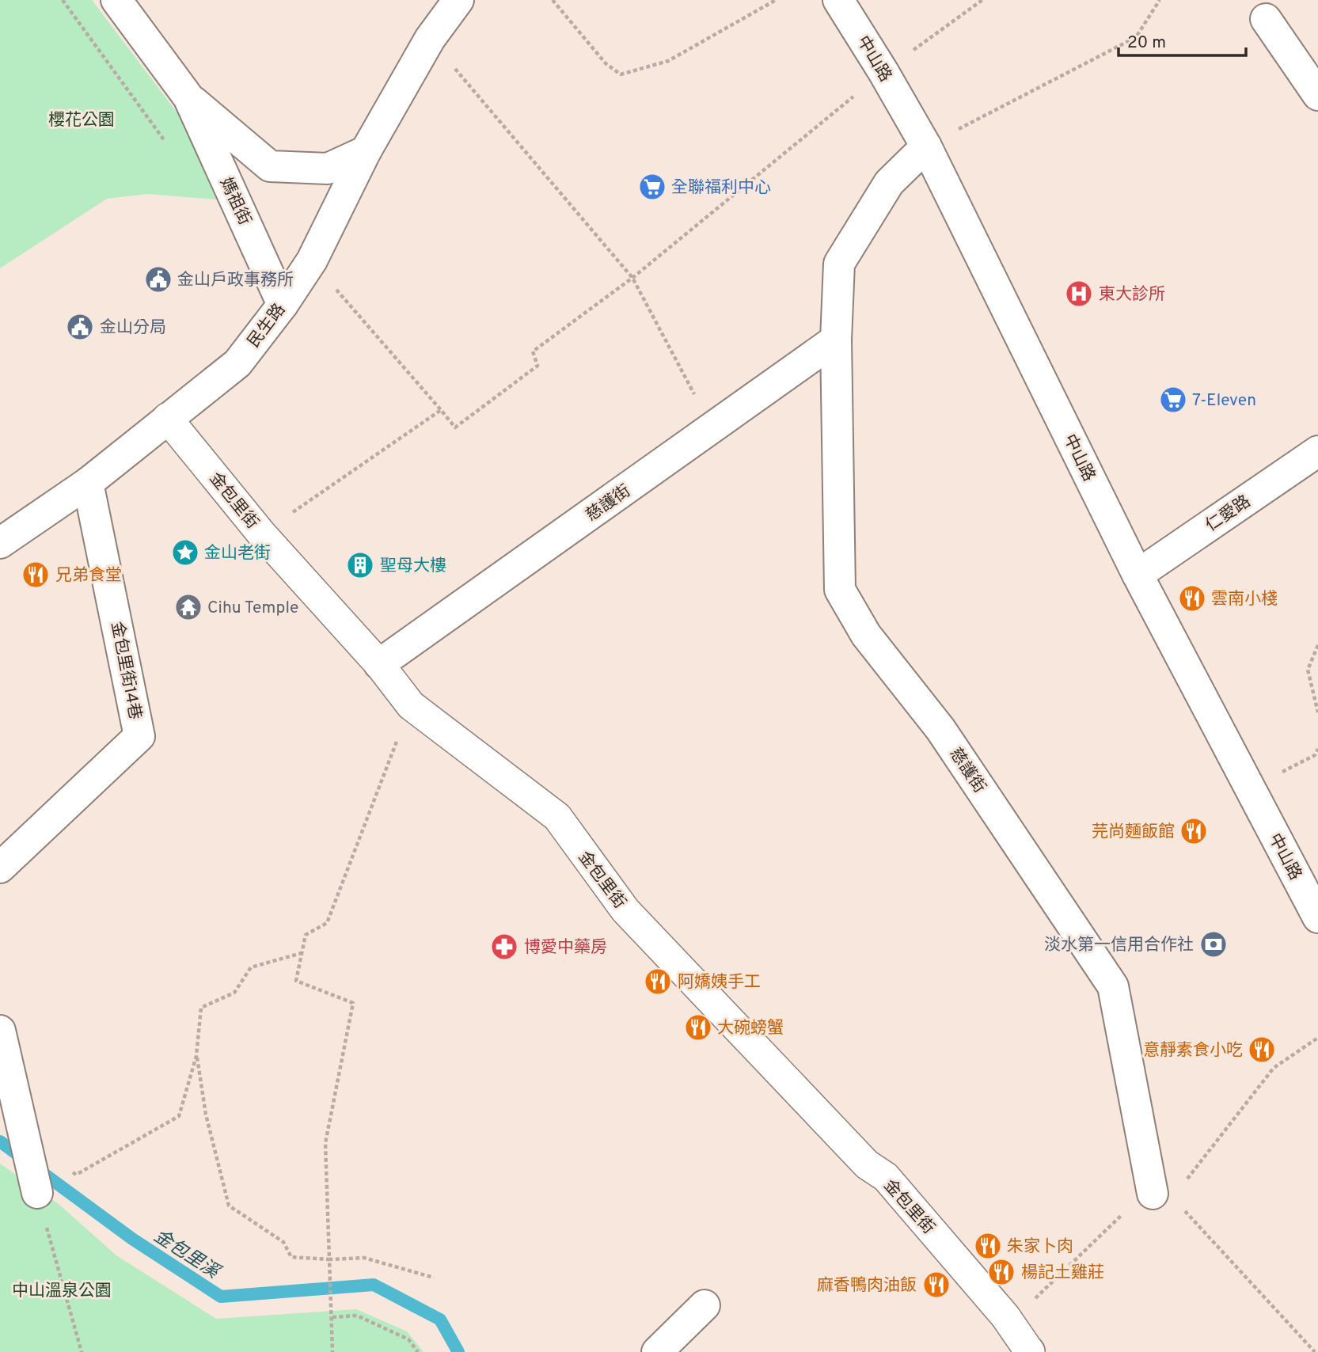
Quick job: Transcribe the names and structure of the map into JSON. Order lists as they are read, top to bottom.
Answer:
{
  "streets": {
    "street": [
      "中山路",
      "媽祖街",
      "民生路",
      "金包里街",
      "慈護街",
      "仁愛路",
      "金包里街14巷"
    ]
  },
  "crossings": [
    ["中山路", "慈護街"],
    ["中山路", "仁愛路"],
    ["媽祖街", "民生路"],
    ["民生路", "金包里街"],
    ["民生路", "金包里街14巷"],
    ["金包里街", "慈護街"]
  ],
  "water": ["金包里溪"],
  "parks": ["櫻花公園", "中山溫泉公園"],
  "places": {
    "supermarket": ["全聯福利中心", "7-Eleven"],
    "public building": ["金山戶政事務所", "金山分局"],
    "hospital": ["東大診所"],
    "place": ["金山老街"],
    "building": ["聖母大樓"],
    "restaurant": [
      "兄弟食堂",
      "雲南小棧",
      "芫尚麵飯館",
      "阿嬌姨手工",
      "大碗螃蟹",
      "意靜素食小吃",
      "朱家卜肉",
      "楊記土雞莊",
      "麻香鴨肉油飯"
    ],
    "temple": ["Cihu Temple"],
    "bank": ["淡水第一信用合作社"],
    "pharmacy": ["博愛中藥房"]
  },
  "scale_bar": "20 m"
}
